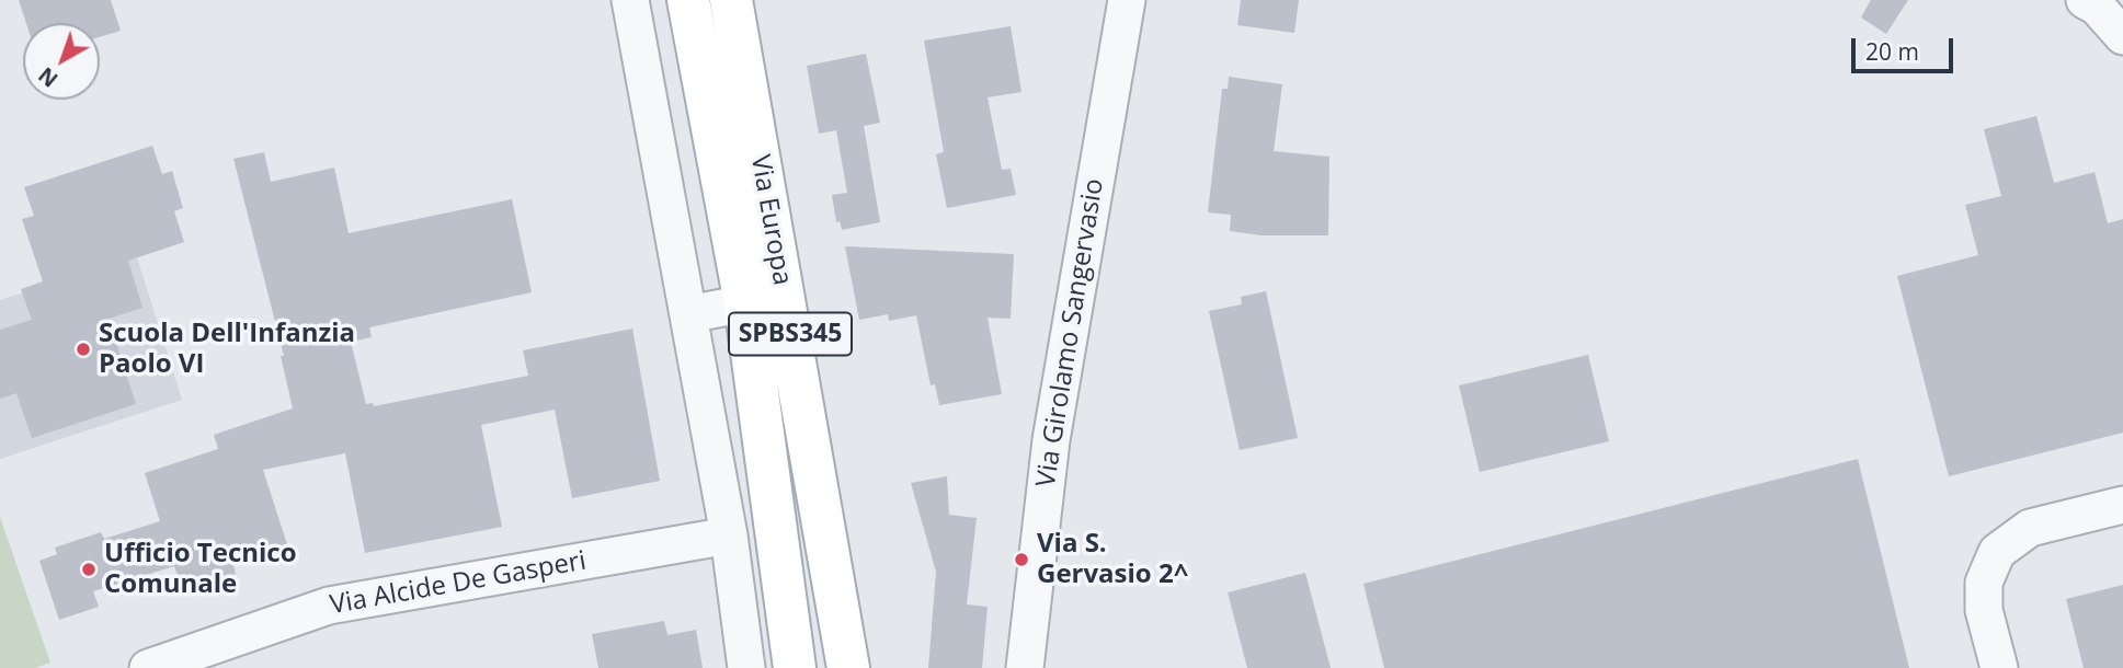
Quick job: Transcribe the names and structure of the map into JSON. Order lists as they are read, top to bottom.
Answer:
{
  "streets": {
    "main road": ["Via Europa", "SPBS345"],
    "street": ["Via Girolamo Sangervasio", "Via Alcide De Gasperi"]
  },
  "places": ["Scuola Dell'Infanzia Paolo VI", "Via S. Gervasio 2^", "Ufficio Tecnico Comunale"],
  "scale_bar": "20 m",
  "north": "bottom left"
}
